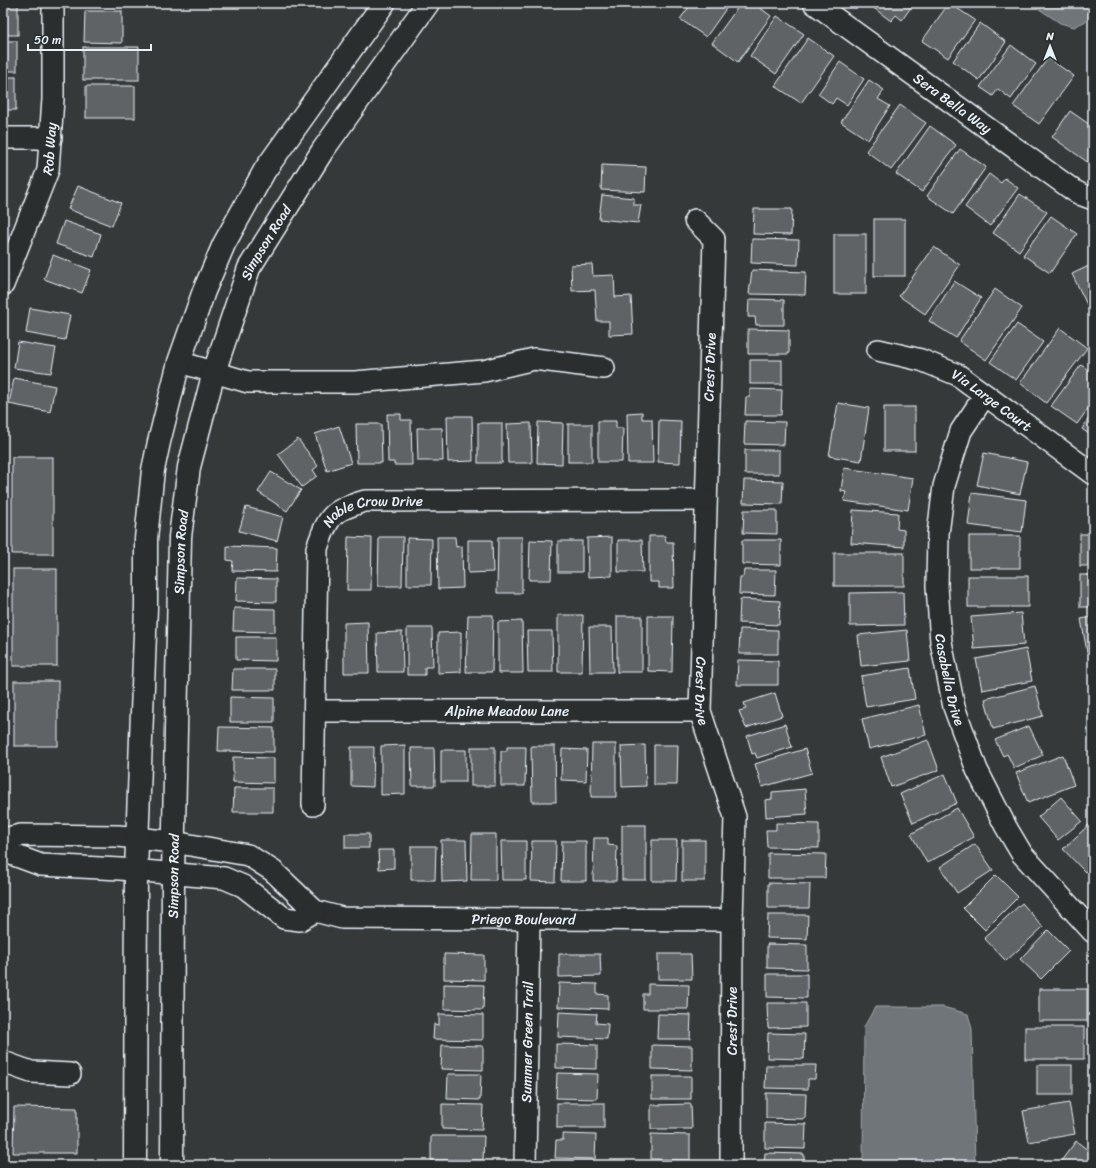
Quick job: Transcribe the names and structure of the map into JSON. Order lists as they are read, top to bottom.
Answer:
{
  "streets": {
    "main road": ["Simpson Road"],
    "street": [
      "Sera Bella Way",
      "Rob Way",
      "Crest Drive",
      "Via Large Court",
      "Noble Crow Drive",
      "Casabella Drive",
      "Alpine Meadow Lane",
      "Priego Boulevard",
      "Summer Green Trail"
    ]
  },
  "crossings": [
    ["Simpson Road", "Priego Boulevard"],
    ["Crest Drive", "Noble Crow Drive"],
    ["Crest Drive", "Alpine Meadow Lane"],
    ["Crest Drive", "Priego Boulevard"],
    ["Via Large Court", "Casabella Drive"],
    ["Noble Crow Drive", "Alpine Meadow Lane"],
    ["Priego Boulevard", "Summer Green Trail"]
  ],
  "scale_bar": "50 m",
  "north": "top"
}
